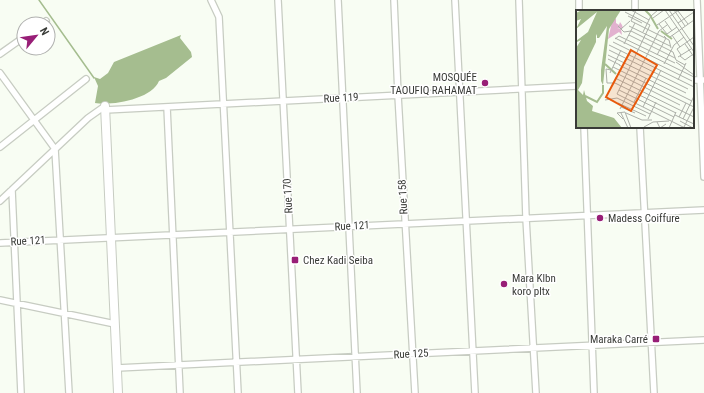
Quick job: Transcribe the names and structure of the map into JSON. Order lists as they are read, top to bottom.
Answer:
{
  "streets": {
    "street": [
      "Rue 119",
      "Rue 170",
      "Rue 158",
      "Rue 121",
      "Rue 125"
    ]
  },
  "crossings": [
    ["Rue 119", "Rue 170"],
    ["Rue 119", "Rue 158"],
    ["Rue 170", "Rue 121"],
    ["Rue 170", "Rue 125"],
    ["Rue 158", "Rue 121"],
    ["Rue 158", "Rue 125"]
  ],
  "places": {
    "other": ["MOSQUÉE TAOUFIQ RAHAMAT", "Madess Coiffure", "Mara Klbn koro pltx"],
    "transit": ["Chez Kadi Seiba", "Maraka Carré"]
  },
  "north": "top right"
}
